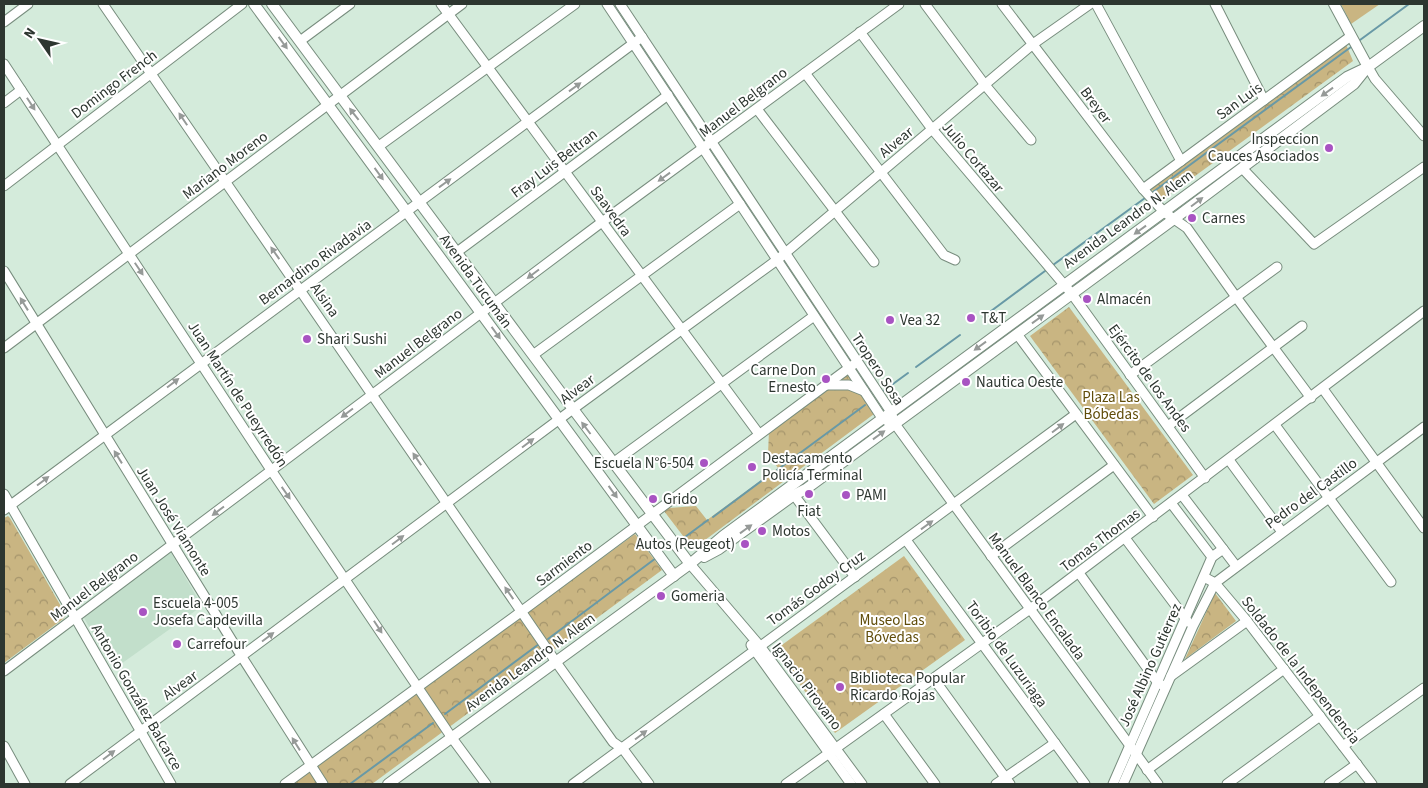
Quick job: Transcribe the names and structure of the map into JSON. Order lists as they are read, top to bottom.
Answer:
{
  "streets": {
    "main road": ["Avenida Leandro N. Alem", "Avenida Tucumán"],
    "street": [
      "Domingo French",
      "San Luis",
      "Manuel Belgrano",
      "Breyer",
      "Alvear",
      "Julio Cortazar",
      "Fray Luis Beltran",
      "Mariano Moreno",
      "Saavedra",
      "Bernardino Rivadavia",
      "Alsina",
      "Tropero Sosa",
      "Ejército de los Andes",
      "Juan Martín de Pueyrredón",
      "Pedro del Castillo",
      "Juan José Viamonte",
      "Tomas Thomas",
      "Sarmiento",
      "Tomás Godoy Cruz",
      "Manuel Blanco Encalada",
      "Toribio de Luzuriaga",
      "José Albino Gutierrez",
      "Soldado de la Independencia",
      "Ignacio Pirovano",
      "Antonio González Balcarce"
    ]
  },
  "crossings": [
    ["Domingo French", "Alsina"],
    ["Domingo French", "Juan Martín de Pueyrredón"],
    ["San Luis", "Breyer"],
    ["Manuel Belgrano", "Julio Cortazar"],
    ["Manuel Belgrano", "Saavedra"],
    ["Manuel Belgrano", "Avenida Tucumán"],
    ["Manuel Belgrano", "Alsina"],
    ["Manuel Belgrano", "Tropero Sosa"],
    ["Manuel Belgrano", "Juan Martín de Pueyrredón"],
    ["Manuel Belgrano", "Juan José Viamonte"],
    ["Manuel Belgrano", "Antonio González Balcarce"],
    ["Breyer", "Alvear"],
    ["Breyer", "Avenida Leandro N. Alem"],
    ["Breyer", "Tomas Thomas"],
    ["Alvear", "Julio Cortazar"],
    ["Alvear", "Saavedra"],
    ["Alvear", "Avenida Tucumán"],
    ["Alvear", "Alsina"],
    ["Alvear", "Tropero Sosa"],
    ["Alvear", "Juan Martín de Pueyrredón"],
    ["Alvear", "Juan José Viamonte"],
    ["Alvear", "Antonio González Balcarce"],
    ["Julio Cortazar", "Avenida Leandro N. Alem"],
    ["Julio Cortazar", "Ejército de los Andes"],
    ["Fray Luis Beltran", "Saavedra"],
    ["Fray Luis Beltran", "Avenida Tucumán"],
    ["Fray Luis Beltran", "Tropero Sosa"],
    ["Mariano Moreno", "Saavedra"],
    ["Mariano Moreno", "Avenida Tucumán"],
    ["Mariano Moreno", "Alsina"],
    ["Mariano Moreno", "Juan Martín de Pueyrredón"],
    ["Mariano Moreno", "Juan José Viamonte"],
    ["Saavedra", "Bernardino Rivadavia"],
    ["Saavedra", "Sarmiento"],
    ["Avenida Leandro N. Alem", "Avenida Tucumán"],
    ["Avenida Leandro N. Alem", "Alsina"],
    ["Avenida Leandro N. Alem", "Tropero Sosa"],
    ["Avenida Leandro N. Alem", "Ejército de los Andes"],
    ["Avenida Leandro N. Alem", "Juan Martín de Pueyrredón"],
    ["Avenida Leandro N. Alem", "Manuel Blanco Encalada"],
    ["Avenida Leandro N. Alem", "Ignacio Pirovano"],
    ["Bernardino Rivadavia", "Avenida Tucumán"],
    ["Bernardino Rivadavia", "Alsina"],
    ["Bernardino Rivadavia", "Tropero Sosa"],
    ["Bernardino Rivadavia", "Juan Martín de Pueyrredón"],
    ["Bernardino Rivadavia", "Juan José Viamonte"],
    ["Bernardino Rivadavia", "Antonio González Balcarce"],
    ["Avenida Tucumán", "Sarmiento"],
    ["Avenida Tucumán", "Ignacio Pirovano"],
    ["Alsina", "Sarmiento"],
    ["Alsina", "Tomás Godoy Cruz"],
    ["Tropero Sosa", "Sarmiento"],
    ["Tropero Sosa", "Manuel Blanco Encalada"],
    ["Ejército de los Andes", "Tomas Thomas"],
    ["Juan Martín de Pueyrredón", "Sarmiento"],
    ["Pedro del Castillo", "José Albino Gutierrez"],
    ["Pedro del Castillo", "Soldado de la Independencia"],
    ["Juan José Viamonte", "Sarmiento"],
    ["Tomas Thomas", "Manuel Blanco Encalada"],
    ["Tomas Thomas", "Toribio de Luzuriaga"],
    ["Tomas Thomas", "Ignacio Pirovano"],
    ["Tomás Godoy Cruz", "Manuel Blanco Encalada"],
    ["Tomás Godoy Cruz", "Toribio de Luzuriaga"],
    ["Tomás Godoy Cruz", "Ignacio Pirovano"],
    ["Manuel Blanco Encalada", "José Albino Gutierrez"],
    ["José Albino Gutierrez", "Soldado de la Independencia"]
  ],
  "one_way": [
    "Alvear",
    "Alsina",
    "Juan Martín de Pueyrredón",
    "Juan José Viamonte"
  ],
  "parks": ["Plaza Las Bóbedas", "Museo Las Bóvedas"],
  "places": [
    "Inspeccion Cauces Asociados",
    "Carnes",
    "Almacén",
    "T&T",
    "Vea 32",
    "Shari Sushi",
    "Carne Don Ernesto",
    "Nautica Oeste",
    "Escuela N°6-504",
    "Destacamento Policía Terminal",
    "Fiat",
    "PAMI",
    "Grido",
    "Motos",
    "Autos (Peugeot)",
    "Gomeria",
    "Escuela 4-005 Josefa Capdevilla",
    "Carrefour",
    "Biblioteca Popular Ricardo Rojas"
  ],
  "north": "top left"
}
